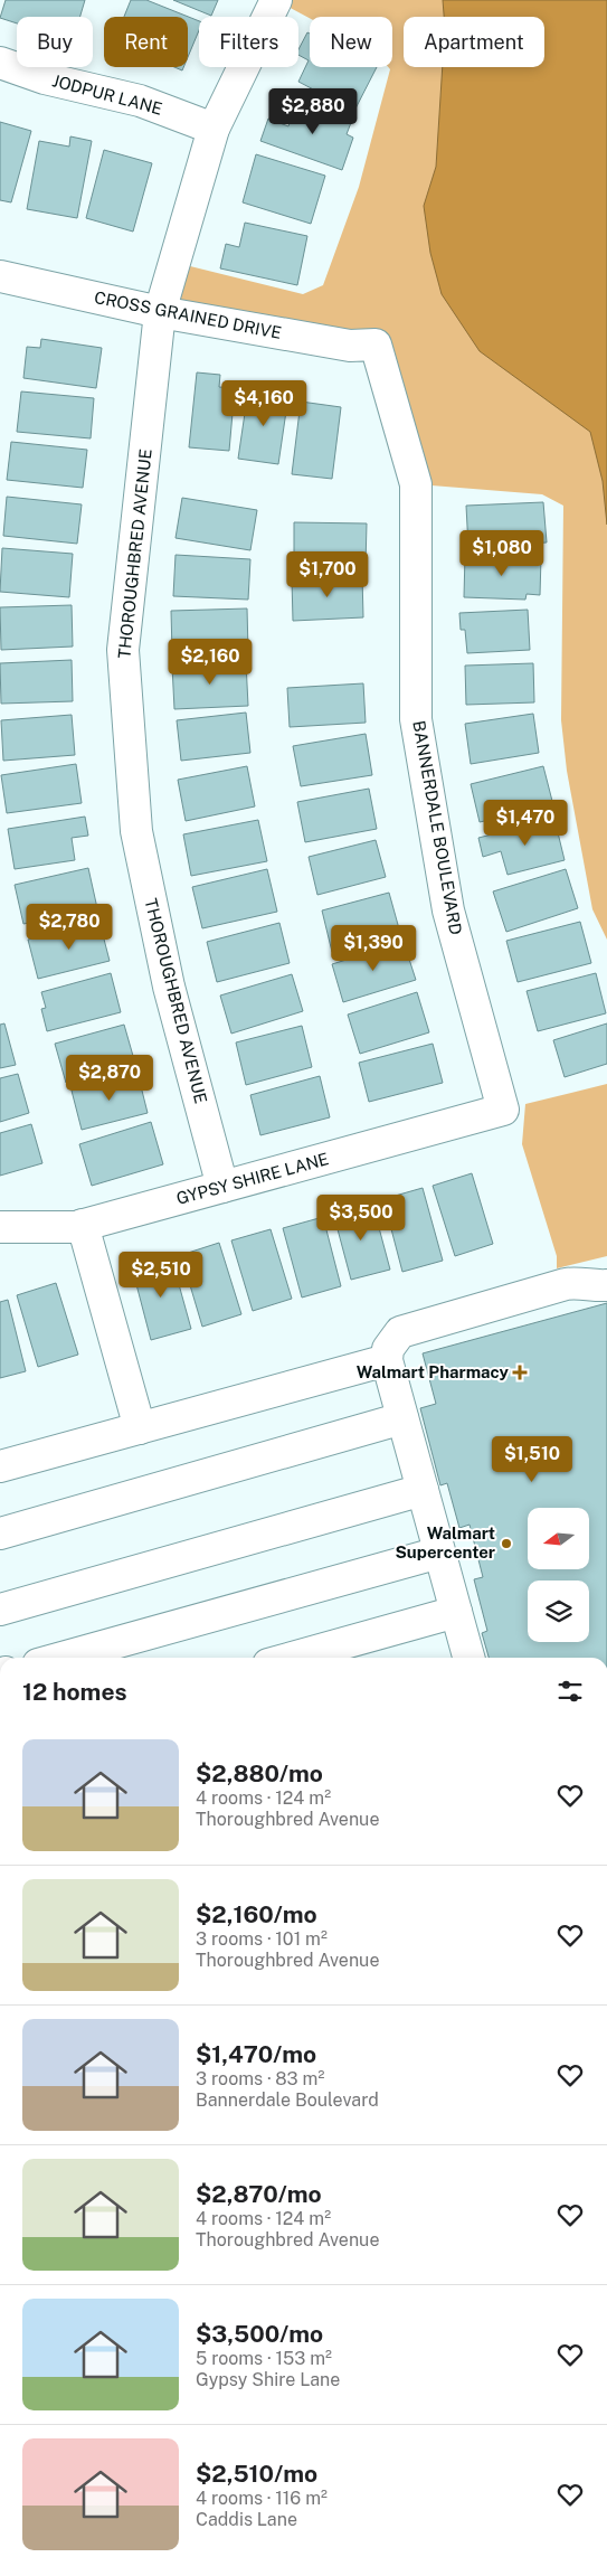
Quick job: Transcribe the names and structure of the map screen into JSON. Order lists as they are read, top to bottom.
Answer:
{
  "streets": {
    "street": [
      "JODPUR LANE",
      "CROSS GRAINED DRIVE",
      "THOROUGHBRED AVENUE",
      "BANNERDALE BOULEVARD",
      "GYPSY SHIRE LANE"
    ]
  },
  "crossings": [
    ["JODPUR LANE", "THOROUGHBRED AVENUE"],
    ["CROSS GRAINED DRIVE", "THOROUGHBRED AVENUE"],
    ["CROSS GRAINED DRIVE", "BANNERDALE BOULEVARD"],
    ["THOROUGHBRED AVENUE", "GYPSY SHIRE LANE"],
    ["BANNERDALE BOULEVARD", "GYPSY SHIRE LANE"]
  ],
  "places": {
    "health": ["Walmart Pharmacy"],
    "other": ["Walmart Supercenter"]
  },
  "north": "left",
  "page": {
    "chip": [
      "Buy",
      "Rent",
      "Filters",
      "New",
      "Apartment"
    ],
    "price": [
      "$2,880",
      "$4,160",
      "$1,080",
      "$1,700",
      "$2,160",
      "$1,470",
      "$2,780",
      "$1,390",
      "$2,870",
      "$3,500",
      "$2,510",
      "$1,510"
    ],
    "heading": "12 homes",
    "list": [
      {
        "name": "$2,880/mo",
        "note": "4 rooms · 124 m² · Thoroughbred Avenue"
      },
      {
        "name": "$2,160/mo",
        "note": "3 rooms · 101 m² · Thoroughbred Avenue"
      },
      {
        "name": "$1,470/mo",
        "note": "3 rooms · 83 m² · Bannerdale Boulevard"
      },
      {
        "name": "$2,870/mo",
        "note": "4 rooms · 124 m² · Thoroughbred Avenue"
      },
      {
        "name": "$3,500/mo",
        "note": "5 rooms · 153 m² · Gypsy Shire Lane"
      },
      {
        "name": "$2,510/mo",
        "note": "4 rooms · 116 m² · Caddis Lane"
      }
    ]
  }
}
